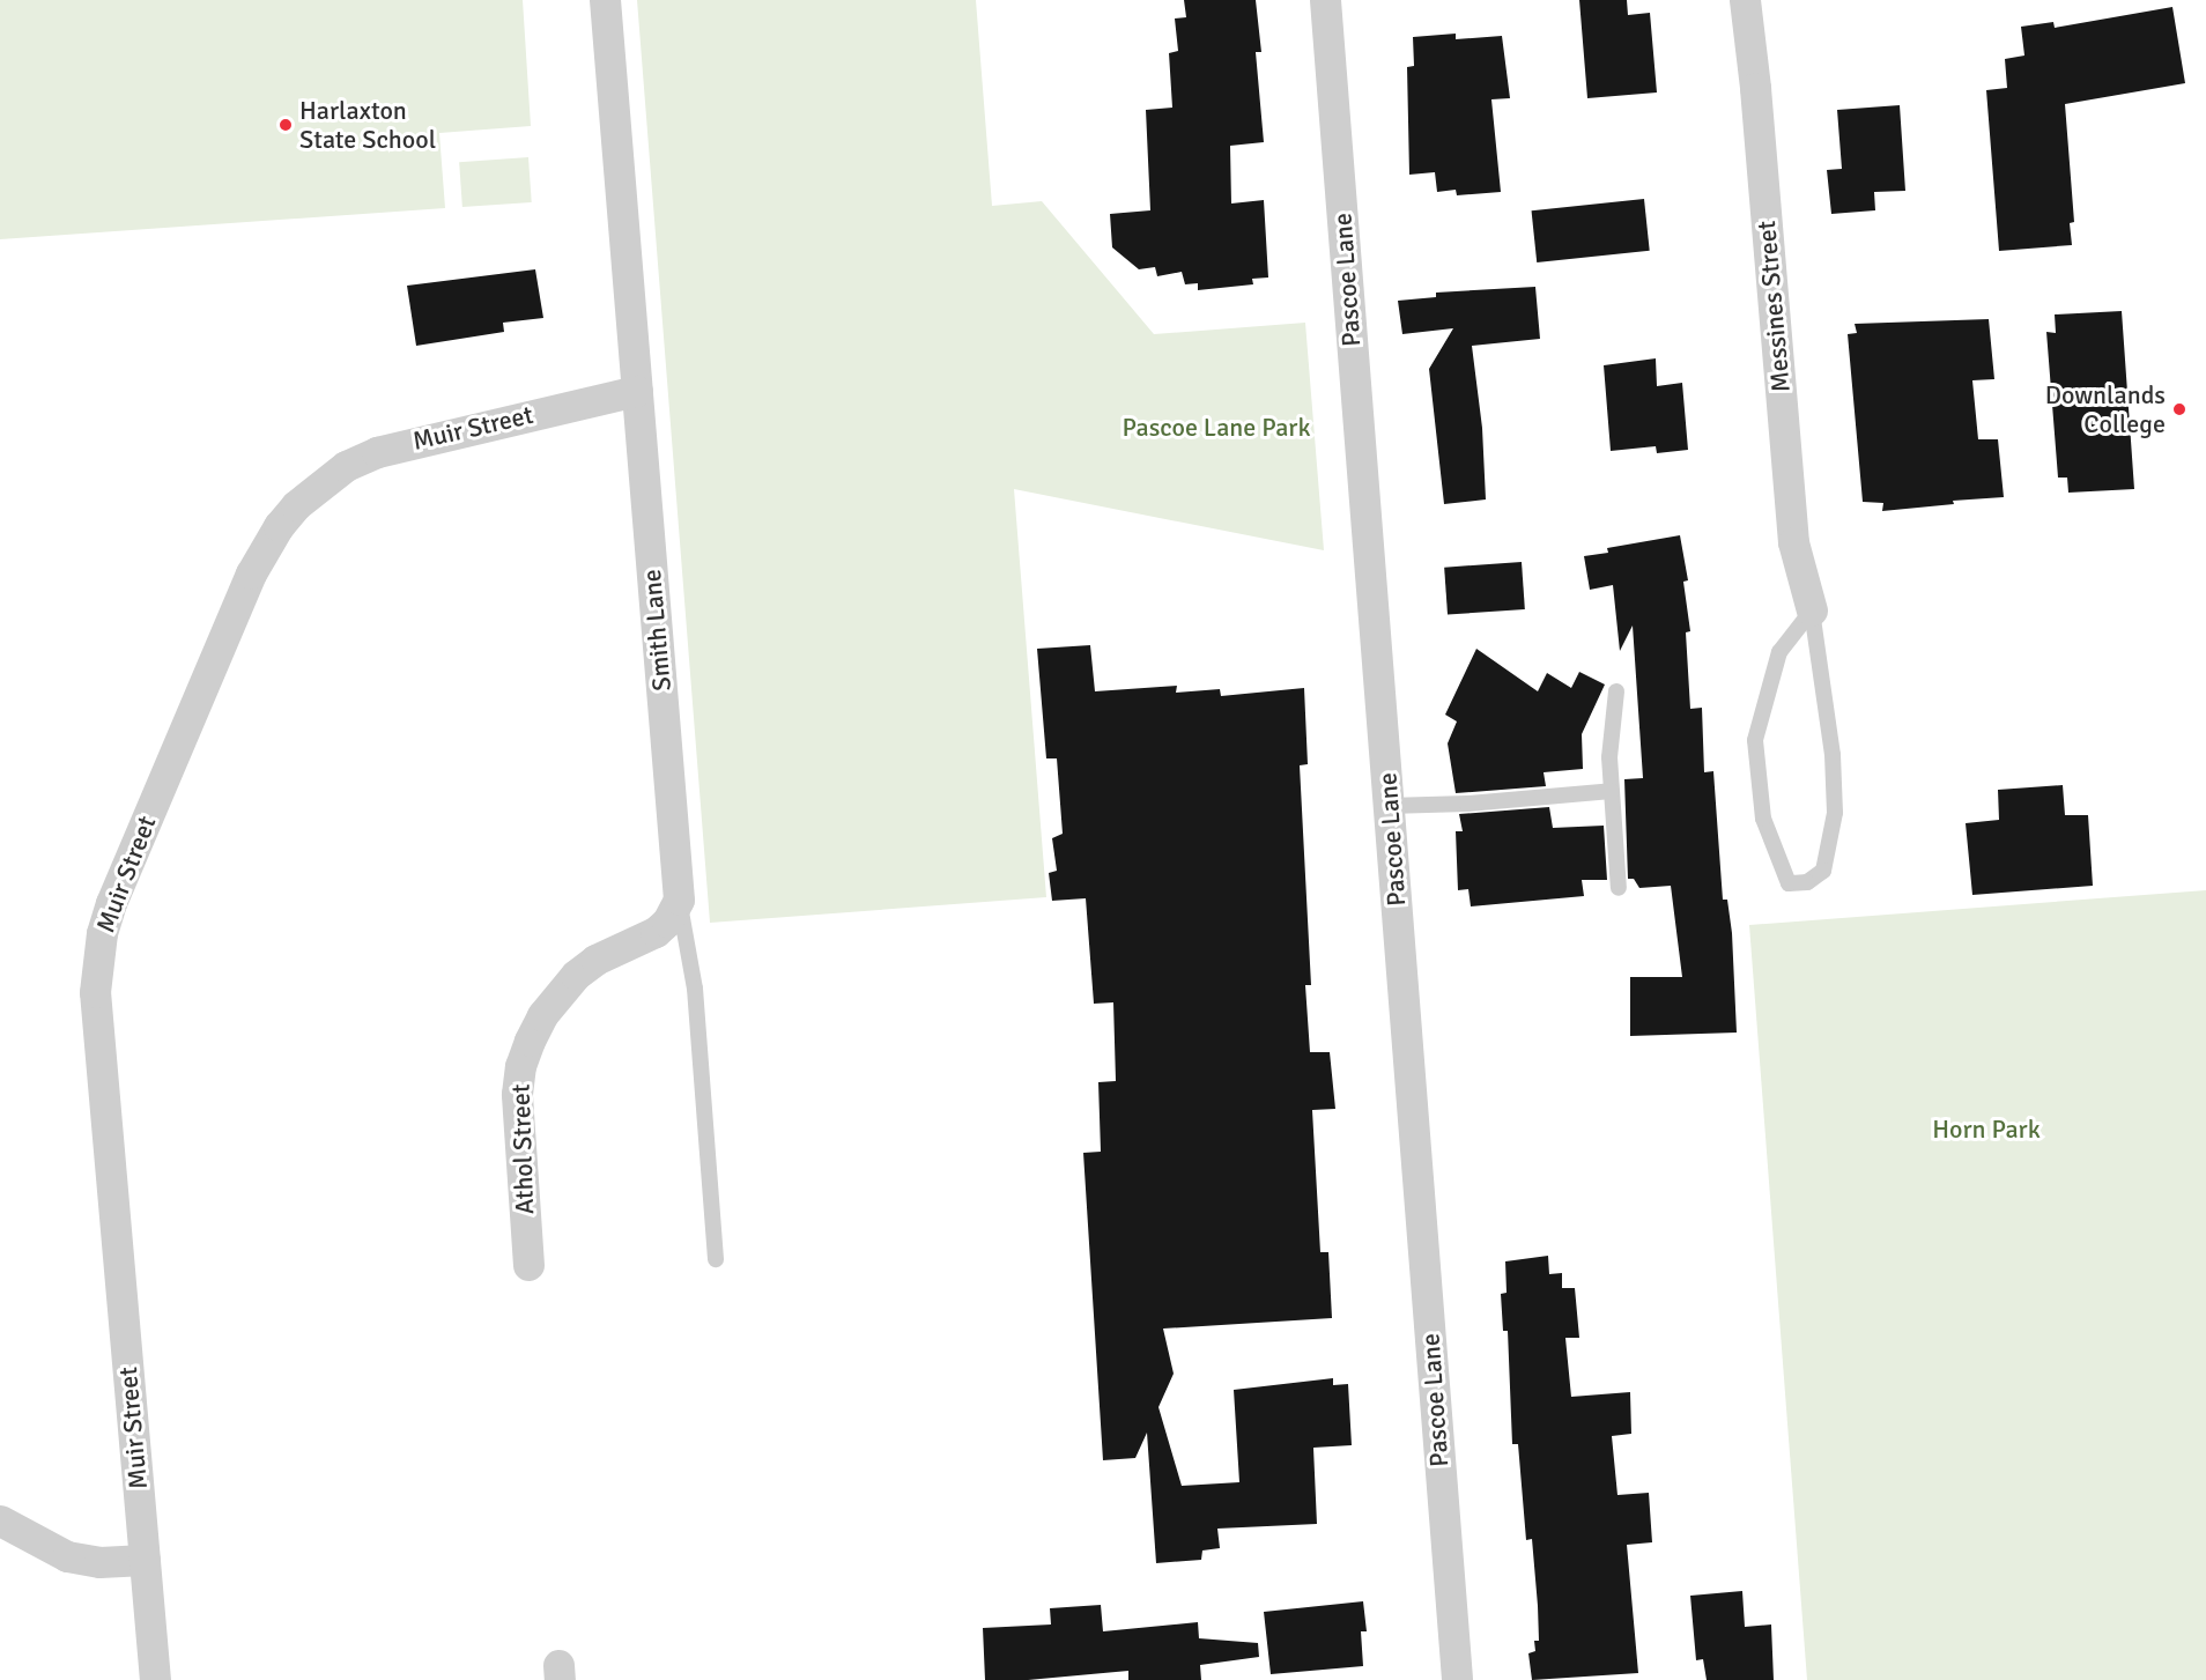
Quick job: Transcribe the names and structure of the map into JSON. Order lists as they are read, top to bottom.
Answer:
{
  "streets": {
    "street": [
      "Pascoe Lane",
      "Messines Street",
      "Muir Street",
      "Smith Lane",
      "Athol Street"
    ]
  },
  "crossings": [
    ["Muir Street", "Smith Lane"],
    ["Smith Lane", "Athol Street"]
  ],
  "parks": ["Pascoe Lane Park", "Horn Park"],
  "places": ["Harlaxton State School", "Downlands College"]
}
